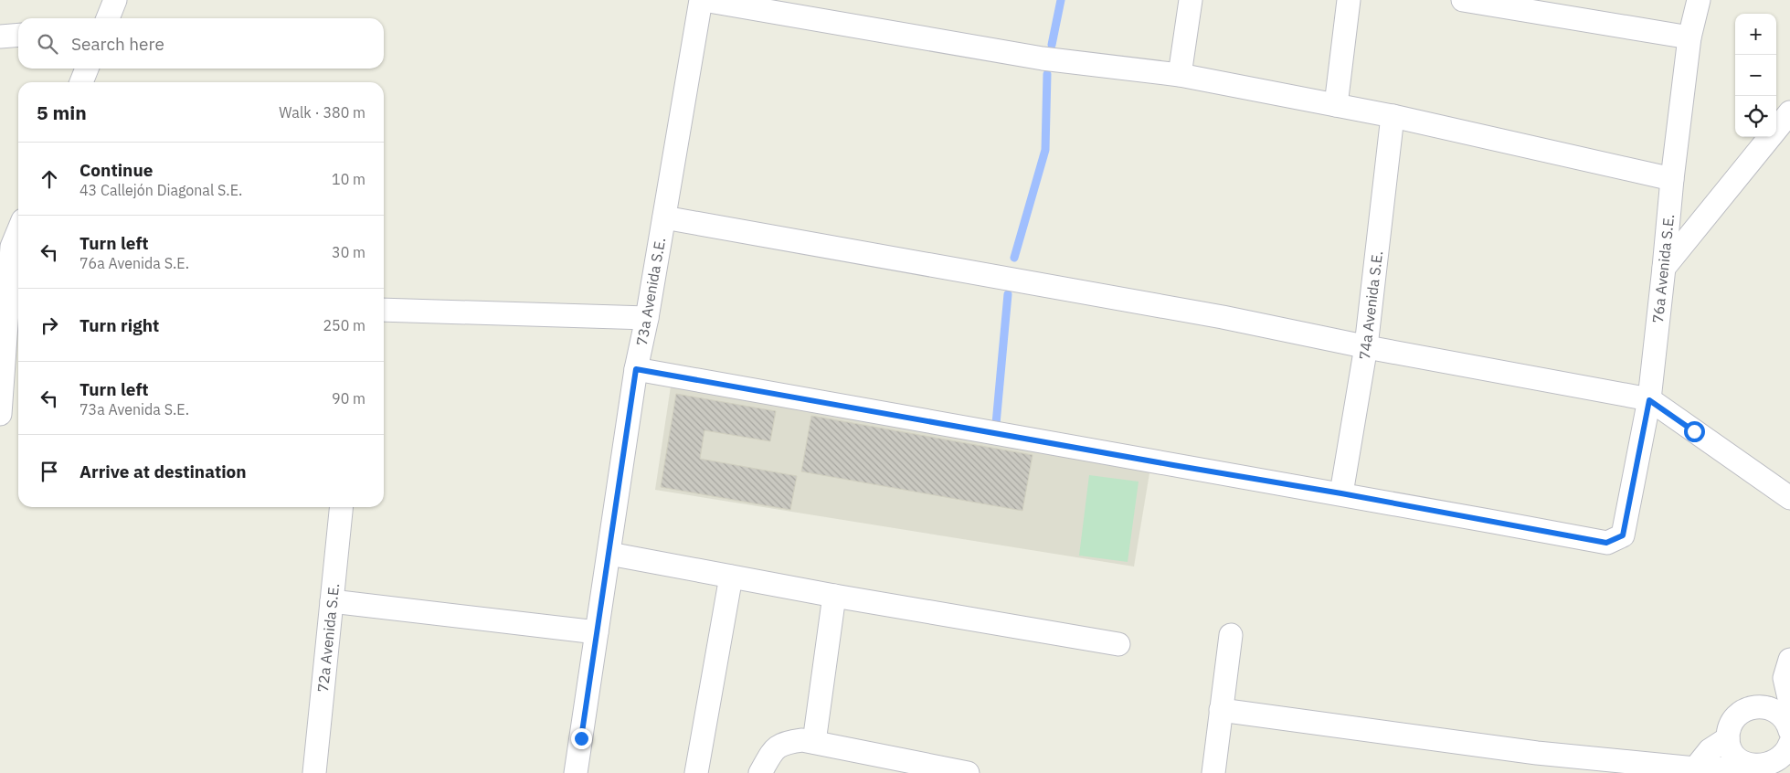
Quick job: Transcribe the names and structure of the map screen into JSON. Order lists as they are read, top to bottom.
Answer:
{
  "streets": {
    "street": [
      "76a Avenida S.E.",
      "73a Avenida S.E.",
      "74a Avenida S.E.",
      "72a Avenida S.E."
    ]
  },
  "crossings": [
    ["76a Avenida S.E.", "74a Avenida S.E."]
  ],
  "page": {
    "map_buttons": ["+", "−"],
    "search": "Search here",
    "heading": ["5 min", "Walk · 380 m"],
    "list": [
      ["Continue", "43 Callejón Diagonal S.E.", "10 m"],
      ["Turn left", "76a Avenida S.E.", "30 m"],
      ["Turn right", "250 m"],
      ["Turn left", "73a Avenida S.E.", "90 m"],
      "Arrive at destination"
    ]
  }
}
